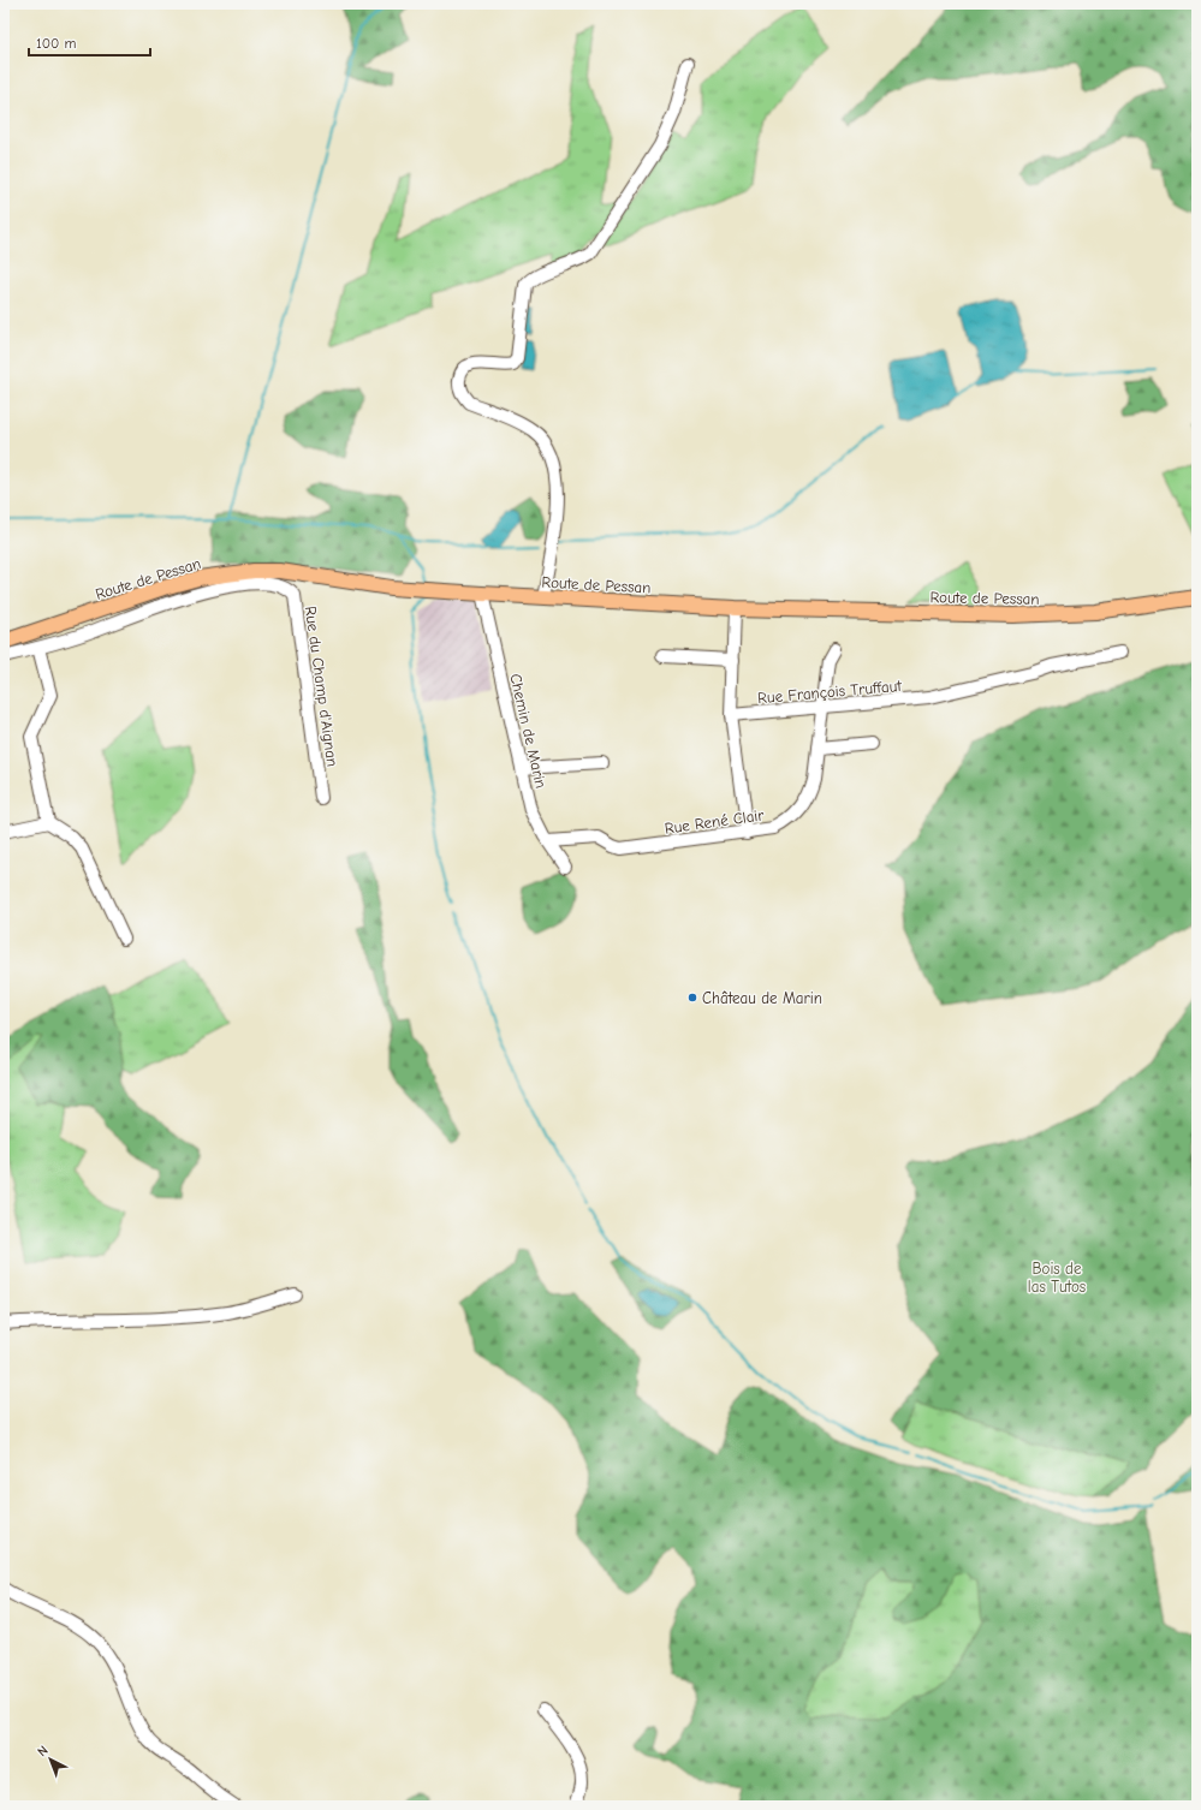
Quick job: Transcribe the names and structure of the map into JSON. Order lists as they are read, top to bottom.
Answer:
{
  "streets": {
    "main road": ["Route de Pessan"],
    "street": [
      "Rue du Champ d'Aignan",
      "Rue François Truffaut",
      "Chemin de Marin",
      "Rue René Clair"
    ]
  },
  "crossings": [
    ["Route de Pessan", "Chemin de Marin"],
    ["Rue François Truffaut", "Rue René Clair"],
    ["Chemin de Marin", "Rue René Clair"]
  ],
  "parks": ["Bois de las Tutos"],
  "places": ["Château de Marin"],
  "scale_bar": "100 m",
  "north": "top left"
}
